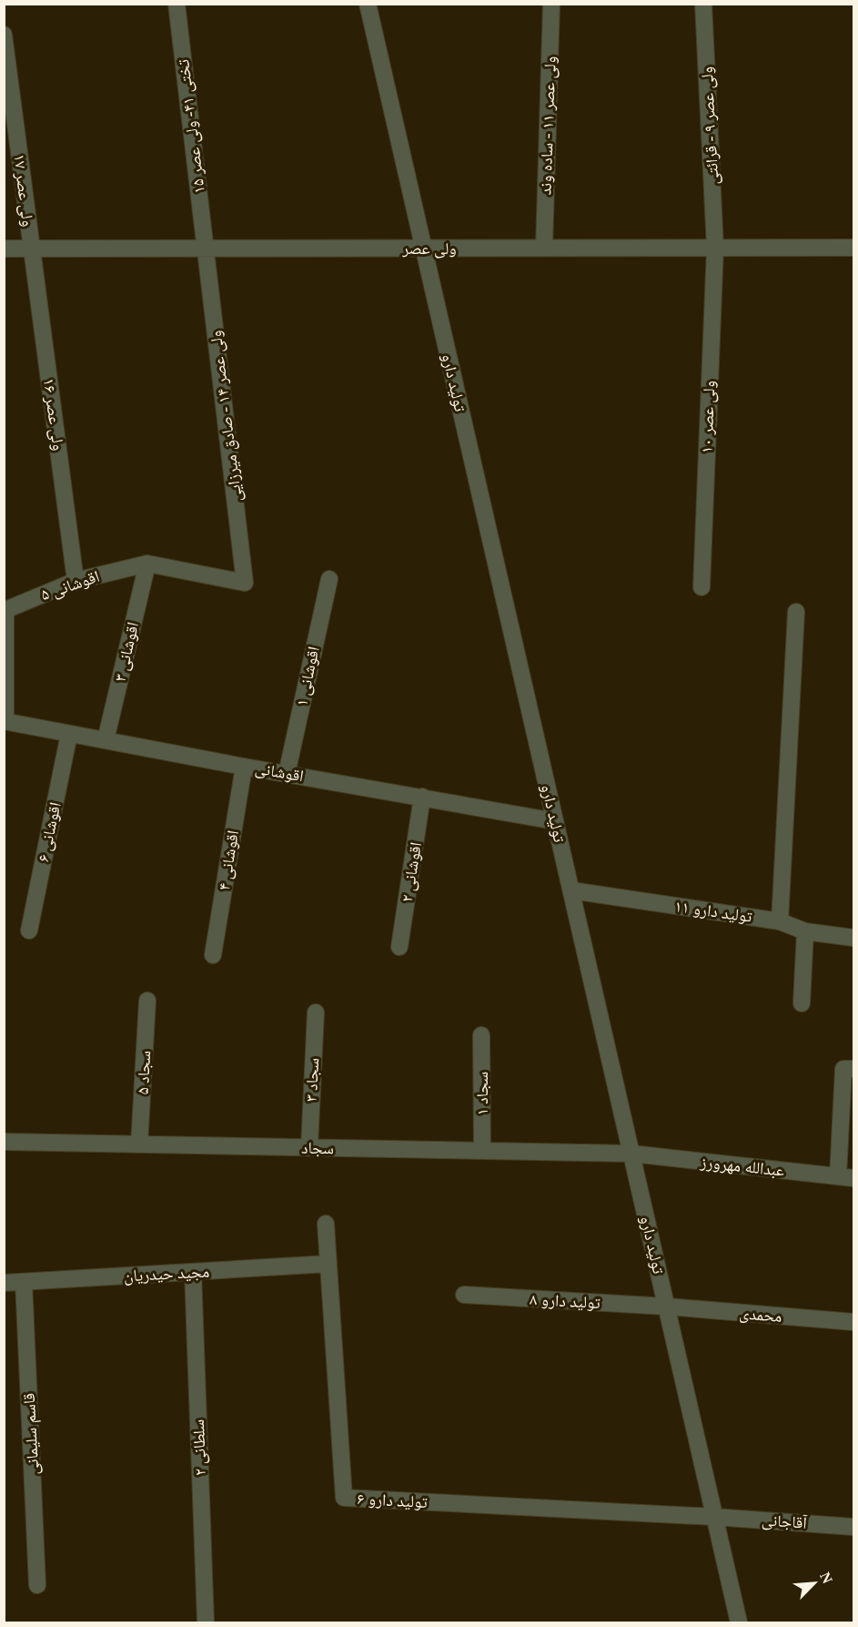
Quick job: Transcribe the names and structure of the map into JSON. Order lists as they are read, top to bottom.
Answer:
{
  "streets": {
    "street": [
      "ولی عصر ۱۱ - ساده وند",
      "ولی عصر ۹ - قرائتی",
      "تختی ۴۱- ولی عصر ۱۵",
      "ولی عصر ۱۷",
      "ولی عصر",
      "تولید دارو",
      "ولی عصر ۱۶",
      "ولی عصر ۱۴ - صادق میرزایی",
      "ولی عصر ۱۰",
      "اقوشانی ۵",
      "اقوشانی ۳",
      "اقوشانی ۱",
      "اقوشانی",
      "اقوشانی ۶",
      "اقوشانی ۴",
      "اقوشانی ۲",
      "تولید دارو ۱۱",
      "سجاد ۵",
      "سجاد ۳",
      "سجاد ۱",
      "سجاد",
      "عبدالله مهرورز",
      "مجید حیدریان",
      "تولید دارو ۸",
      "محمدی",
      "قاسم سلیمانی",
      "۲ سلطانی",
      "تولید دارو ۶",
      "آقاجانی"
    ]
  },
  "crossings": [
    ["ولی عصر ۱۱ - ساده وند", "ولی عصر"],
    ["ولی عصر ۹ - قرائتی", "ولی عصر"],
    ["ولی عصر ۹ - قرائتی", "ولی عصر ۱۰"],
    ["تختی ۴۱- ولی عصر ۱۵", "ولی عصر"],
    ["تختی ۴۱- ولی عصر ۱۵", "ولی عصر ۱۴ - صادق میرزایی"],
    ["ولی عصر ۱۷", "ولی عصر"],
    ["ولی عصر ۱۷", "ولی عصر ۱۶"],
    ["ولی عصر", "تولید دارو"],
    ["ولی عصر", "ولی عصر ۱۶"],
    ["ولی عصر", "ولی عصر ۱۴ - صادق میرزایی"],
    ["ولی عصر", "ولی عصر ۱۰"],
    ["تولید دارو", "اقوشانی"],
    ["تولید دارو", "تولید دارو ۱۱"],
    ["تولید دارو", "سجاد"],
    ["تولید دارو", "عبدالله مهرورز"],
    ["تولید دارو", "تولید دارو ۸"],
    ["تولید دارو", "محمدی"],
    ["تولید دارو", "تولید دارو ۶"],
    ["تولید دارو", "آقاجانی"],
    ["ولی عصر ۱۶", "اقوشانی ۵"],
    ["ولی عصر ۱۴ - صادق میرزایی", "اقوشانی ۵"],
    ["اقوشانی ۵", "اقوشانی ۳"],
    ["اقوشانی ۵", "اقوشانی"],
    ["اقوشانی ۳", "اقوشانی"],
    ["اقوشانی ۱", "اقوشانی"],
    ["اقوشانی", "اقوشانی ۶"],
    ["اقوشانی", "اقوشانی ۴"],
    ["اقوشانی", "اقوشانی ۲"],
    ["سجاد ۵", "سجاد"],
    ["سجاد ۳", "سجاد"],
    ["سجاد ۱", "سجاد"],
    ["سجاد", "عبدالله مهرورز"],
    ["مجید حیدریان", "قاسم سلیمانی"],
    ["مجید حیدریان", "۲ سلطانی"],
    ["مجید حیدریان", "تولید دارو ۶"],
    ["تولید دارو ۸", "محمدی"],
    ["تولید دارو ۶", "آقاجانی"]
  ],
  "north": "top right"
}
